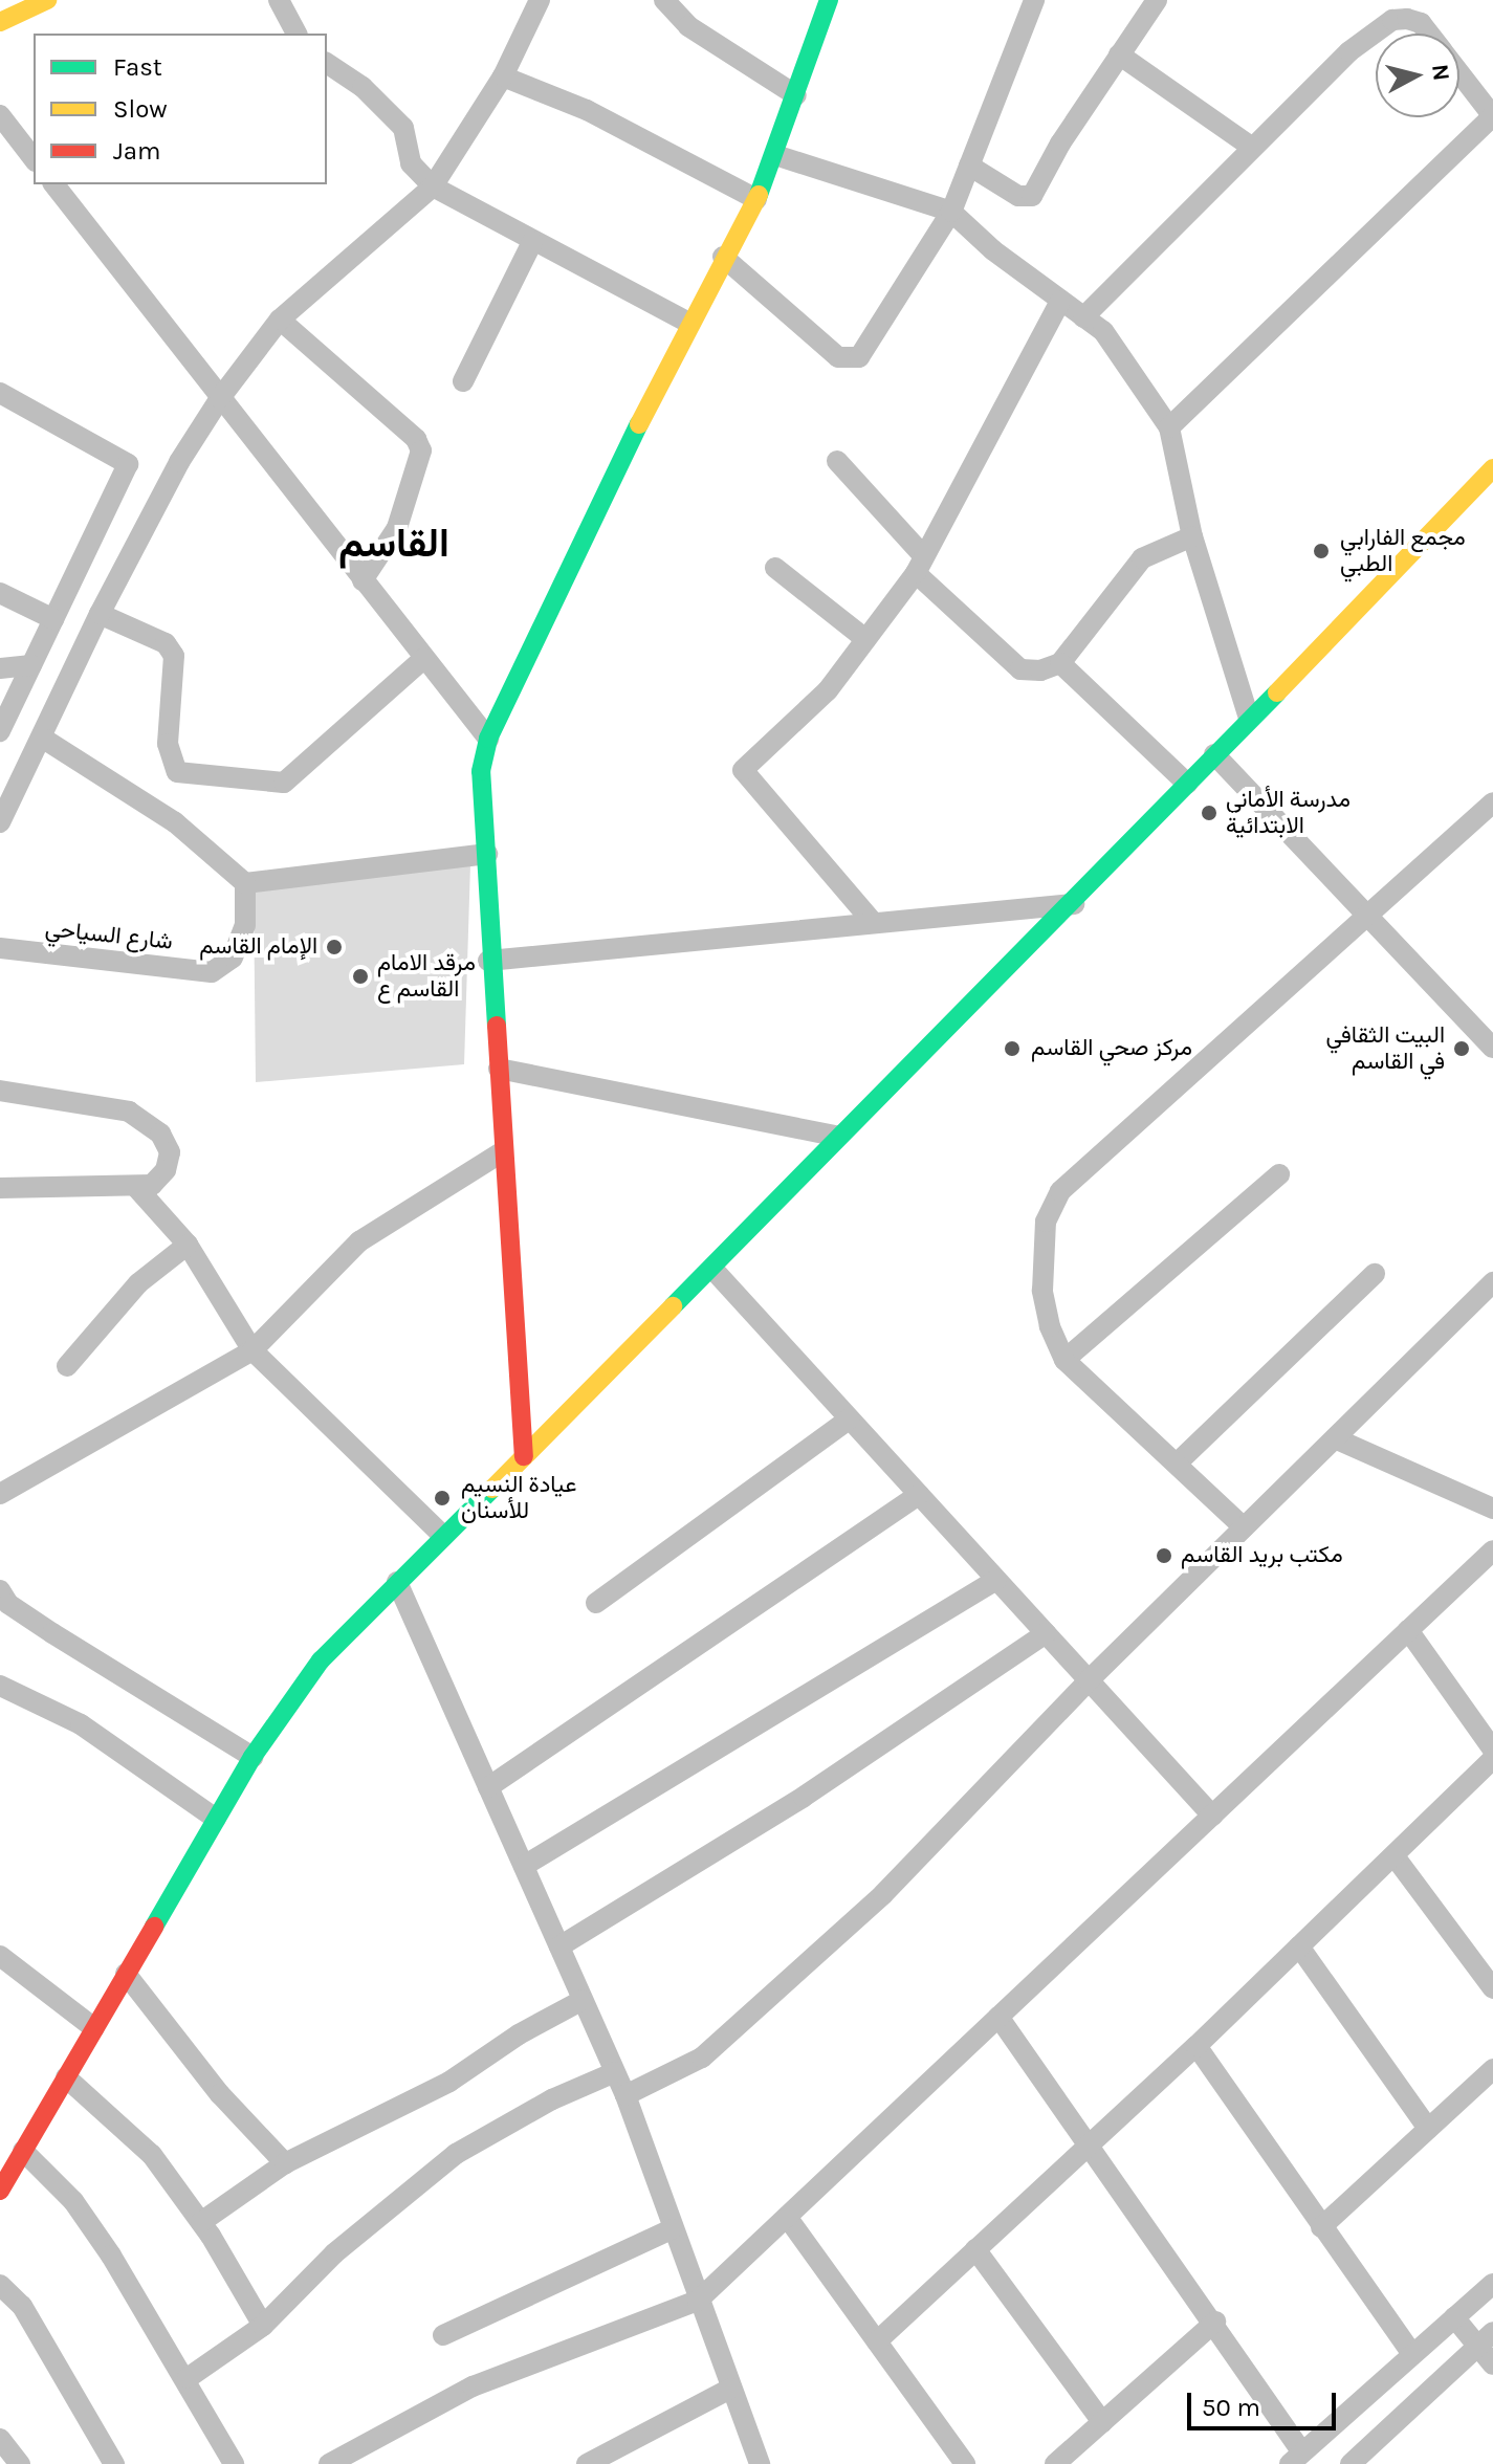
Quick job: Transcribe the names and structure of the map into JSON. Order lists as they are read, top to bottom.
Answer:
{
  "streets": {
    "street": ["شارع السياحي"]
  },
  "districts": ["القاسم"],
  "places": [
    "مجمع الفارابي الطبي",
    "مدرسة الأماني الابتدائية",
    "الإمام القاسم",
    "مرقد الامام القاسم ع",
    "مركز صحي القاسم",
    "البيت الثقافي في القاسم",
    "عيادة النسيم للأسنان",
    "مكتب بريد القاسم"
  ],
  "legend": ["Fast", "Slow", "Jam"],
  "scale_bar": "50 m",
  "north": "right"
}
